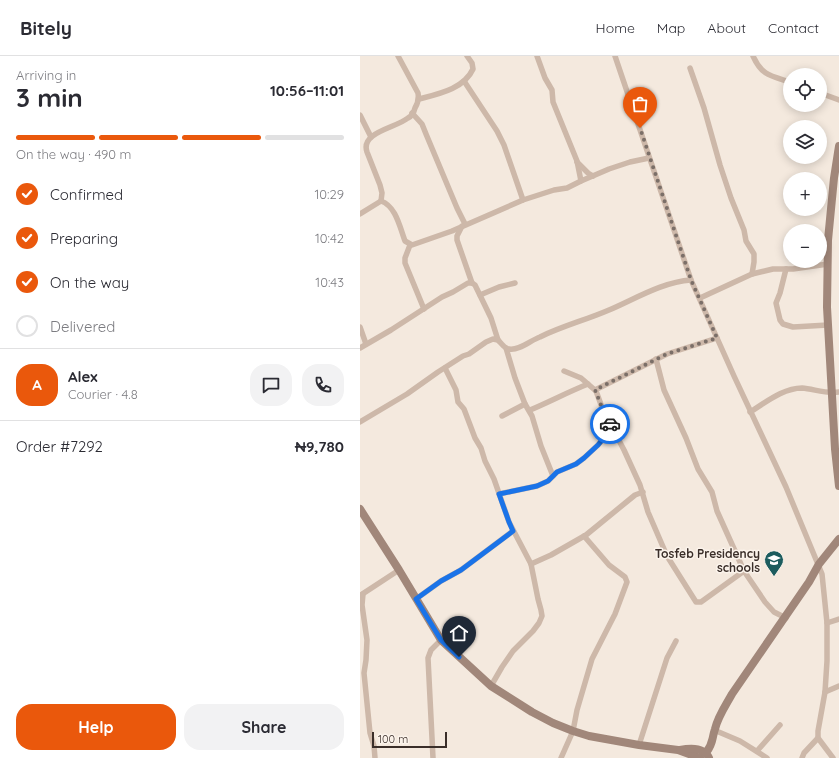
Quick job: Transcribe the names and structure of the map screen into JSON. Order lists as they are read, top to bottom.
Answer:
{
  "places": {
    "school or university": ["Tosfeb Presidency schools"]
  },
  "scale_bar": "100 m",
  "page": {
    "header": "Bitely",
    "nav": [
      "Home",
      "Map",
      "About",
      "Contact"
    ],
    "heading": ["3 min", "Arriving in", "10:56–11:01"],
    "panel": [
      "Alex",
      "Courier · 4.8",
      "Order #7292",
      "₦9,780"
    ],
    "map_buttons": ["+", "−"],
    "bar": "On the way · 490 m",
    "list": [
      ["Confirmed", "10:29"],
      ["Preparing", "10:42"],
      ["On the way", "10:43"],
      "Delivered"
    ],
    "round": "A",
    "buttons": ["Help", "Share"],
    "scale": "100 m"
  }
}
